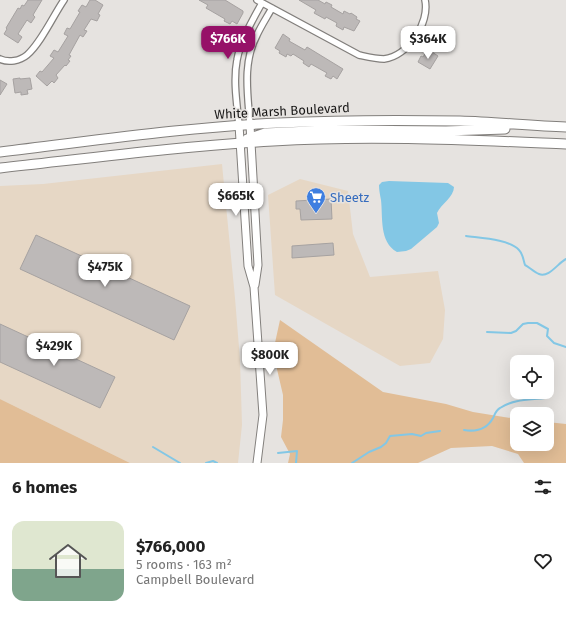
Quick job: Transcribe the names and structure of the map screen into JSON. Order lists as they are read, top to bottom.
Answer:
{
  "streets": {
    "main road": ["White Marsh Boulevard"]
  },
  "places": {
    "supermarket": ["Sheetz"]
  },
  "page": {
    "price": [
      "$766K",
      "$364K",
      "$665K",
      "$475K",
      "$429K",
      "$800K"
    ],
    "heading": "6 homes",
    "list": [
      {
        "name": "$766,000",
        "note": "5 rooms · 163 m² · Campbell Boulevard"
      }
    ]
  }
}
